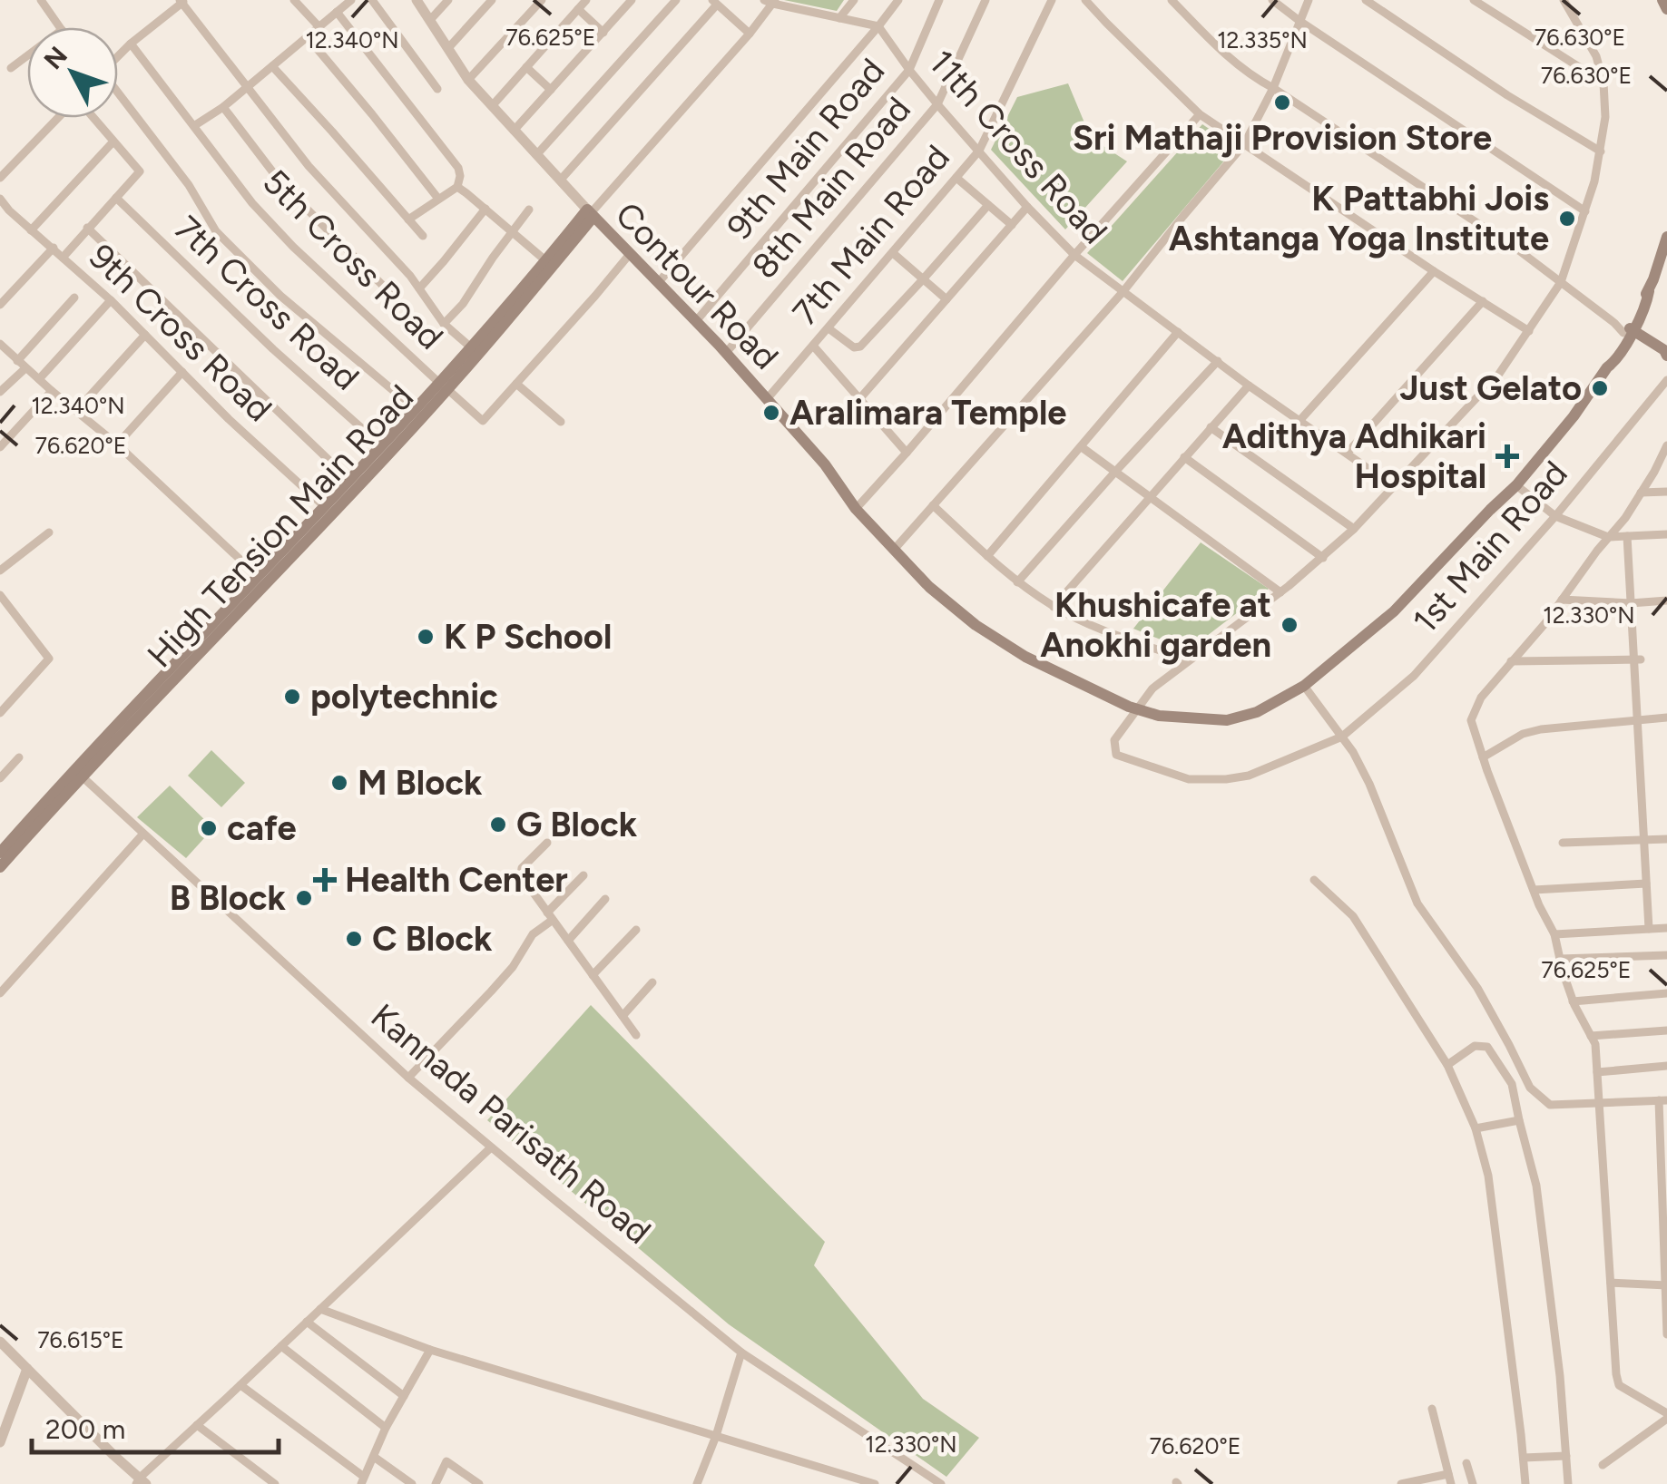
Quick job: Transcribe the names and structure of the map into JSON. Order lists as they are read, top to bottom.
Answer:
{
  "streets": {
    "main road": ["Contour Road", "High Tension Main Road"],
    "street": [
      "11th Cross Road",
      "9th Main Road",
      "8th Main Road",
      "7th Main Road",
      "5th Cross Road",
      "7th Cross Road",
      "9th Cross Road",
      "1st Main Road",
      "Kannada Parisath Road"
    ]
  },
  "crossings": [
    ["11th Cross Road", "9th Main Road"],
    ["11th Cross Road", "8th Main Road"],
    ["11th Cross Road", "7th Main Road"],
    ["9th Main Road", "Contour Road"],
    ["8th Main Road", "Contour Road"],
    ["7th Main Road", "Contour Road"],
    ["5th Cross Road", "High Tension Main Road"],
    ["Contour Road", "High Tension Main Road"],
    ["Contour Road", "1st Main Road"],
    ["High Tension Main Road", "Kannada Parisath Road"]
  ],
  "places": {
    "other": [
      "Sri Mathaji Provision Store",
      "K Pattabhi Jois Ashtanga Yoga Institute",
      "Just Gelato",
      "Aralimara Temple",
      "Khushicafe at Anokhi garden",
      "K P School",
      "polytechnic",
      "M Block",
      "G Block",
      "cafe",
      "B Block",
      "C Block"
    ],
    "health": ["Adithya Adhikari Hospital", "Health Center"]
  },
  "scale_bar": "200 m",
  "north": "top left",
  "coordinates": [
    "76.630°E",
    "76.625°E",
    "12.340°N",
    "12.335°N",
    "76.620°E",
    "12.330°N",
    "76.615°E"
  ]
}
